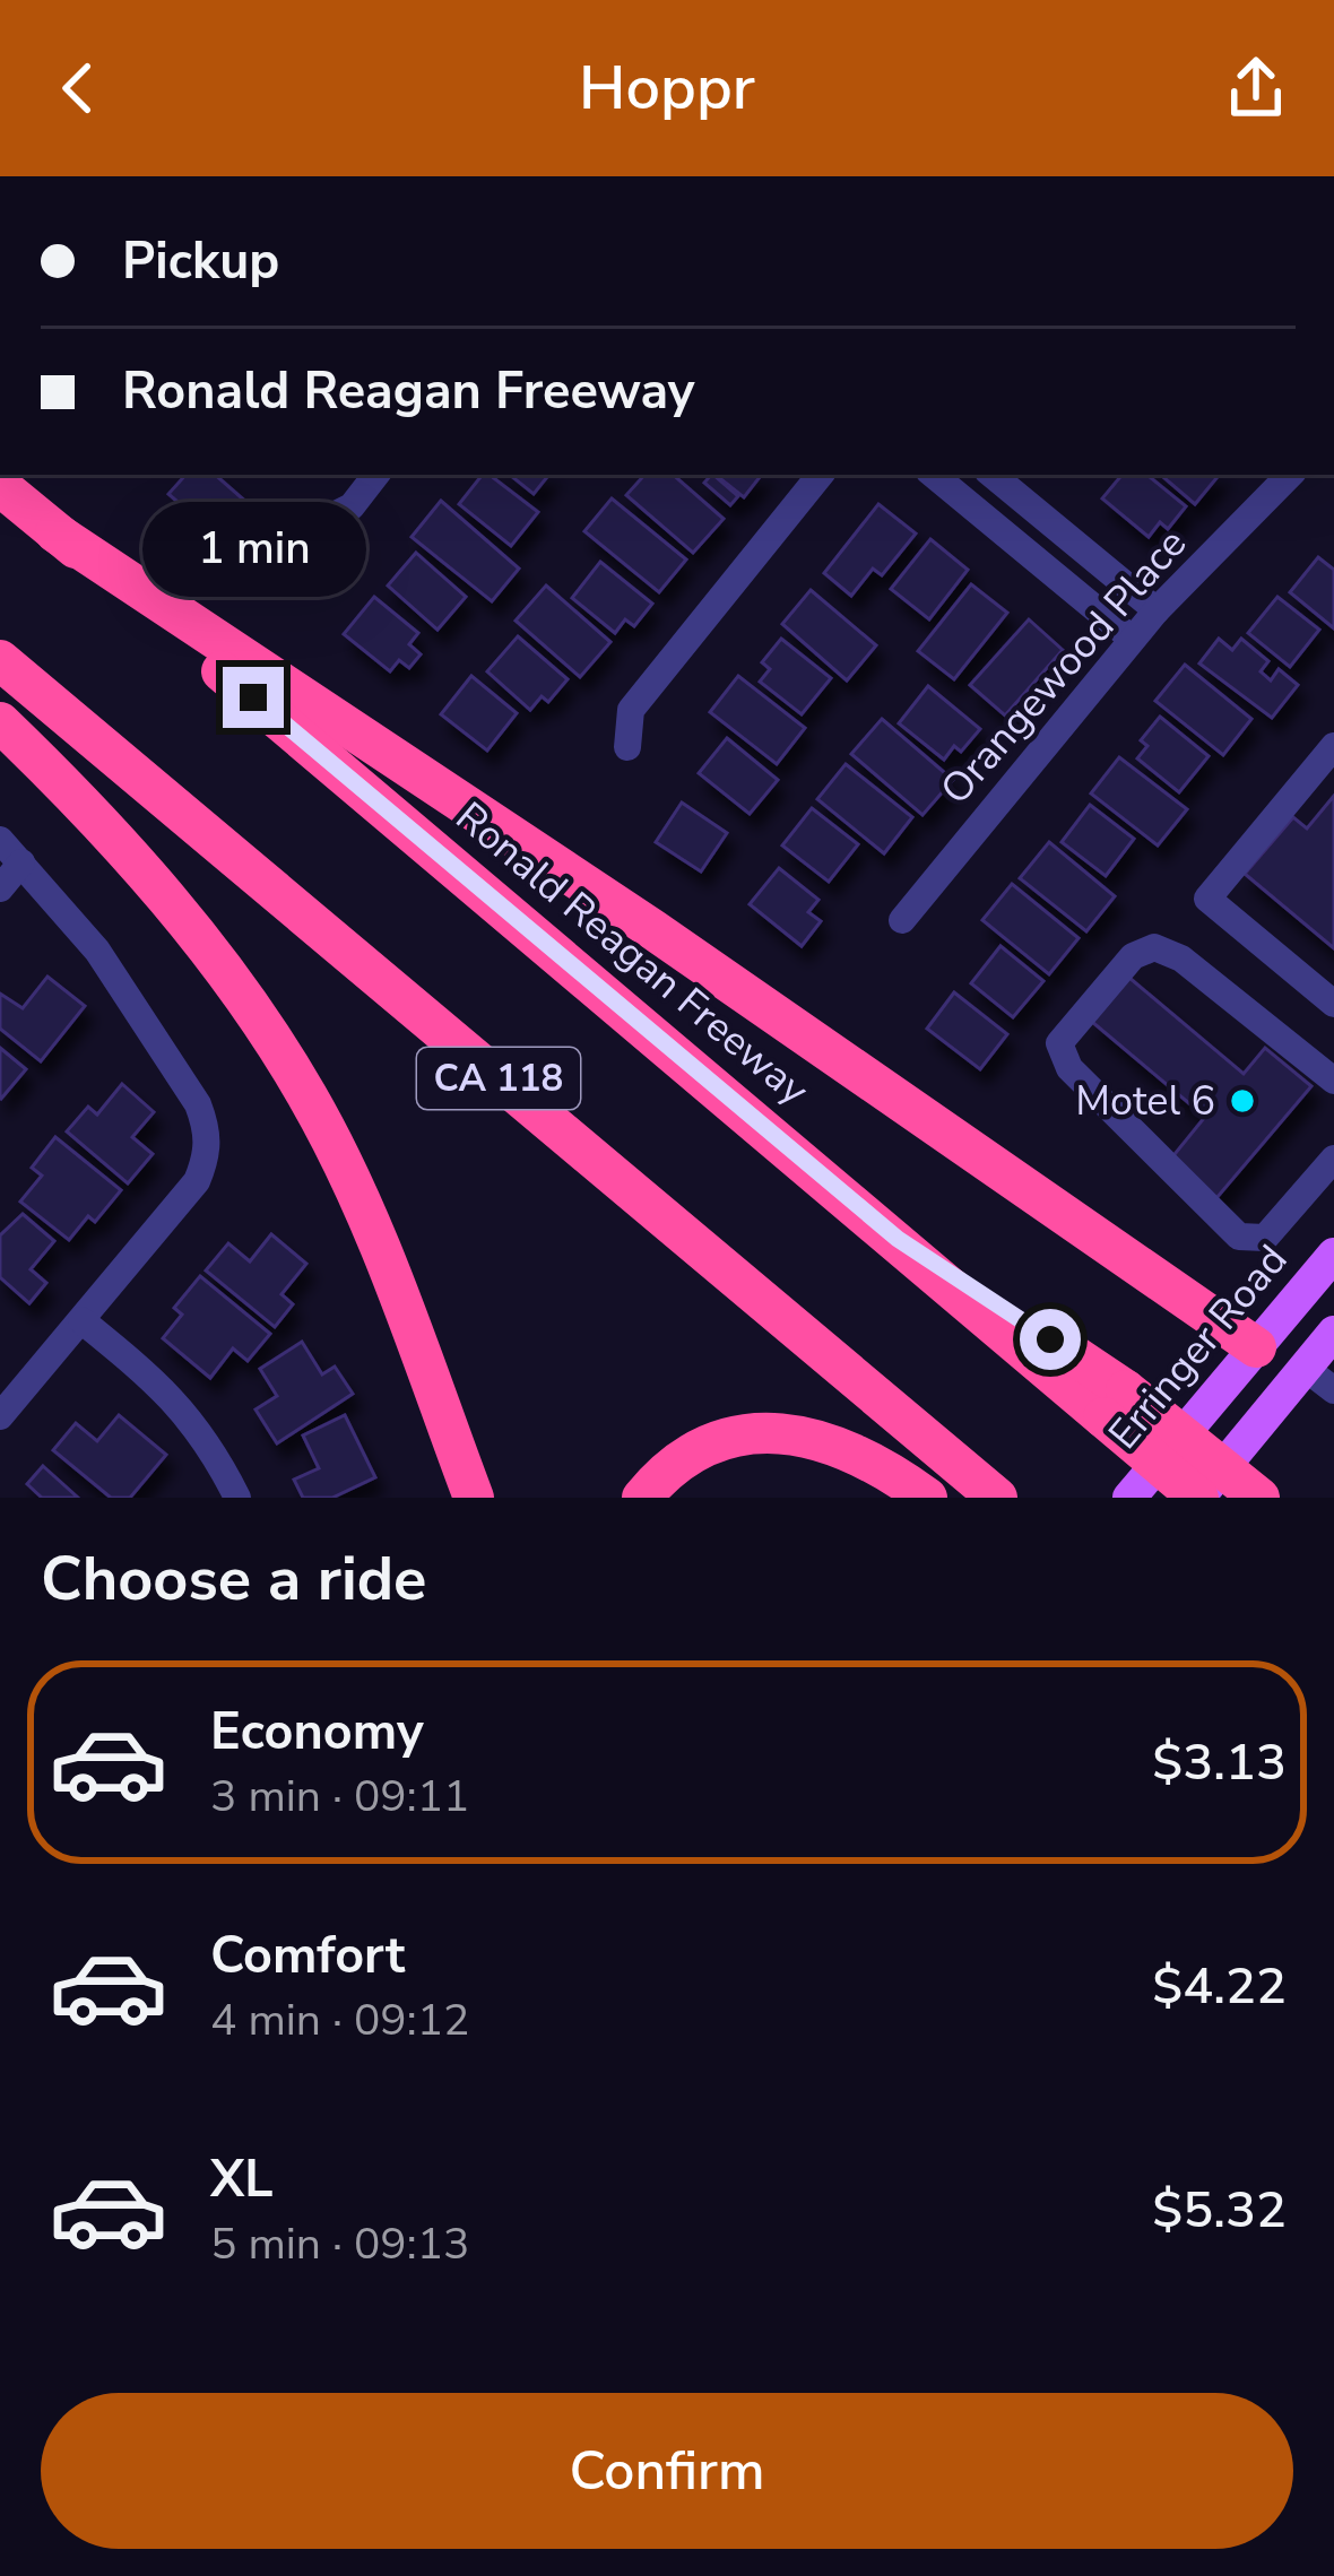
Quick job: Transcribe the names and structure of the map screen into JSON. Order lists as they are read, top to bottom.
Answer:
{
  "streets": {
    "highway": ["Ronald Reagan Freeway", "CA 118"],
    "main road": ["Erringer Road"],
    "street": ["Orangewood Place"]
  },
  "places": ["Motel 6"],
  "page": {
    "header": "Hoppr",
    "banner": ["Pickup", "Ronald Reagan Freeway"],
    "bubble": "1 min",
    "heading": "Choose a ride",
    "list": [
      {
        "name": "Economy",
        "note": "3 min · 09:11",
        "value": "$3.13"
      },
      {
        "name": "Comfort",
        "note": "4 min · 09:12",
        "value": "$4.22"
      },
      {
        "name": "XL",
        "note": "5 min · 09:13",
        "value": "$5.32"
      }
    ],
    "buttons": "Confirm"
  }
}
